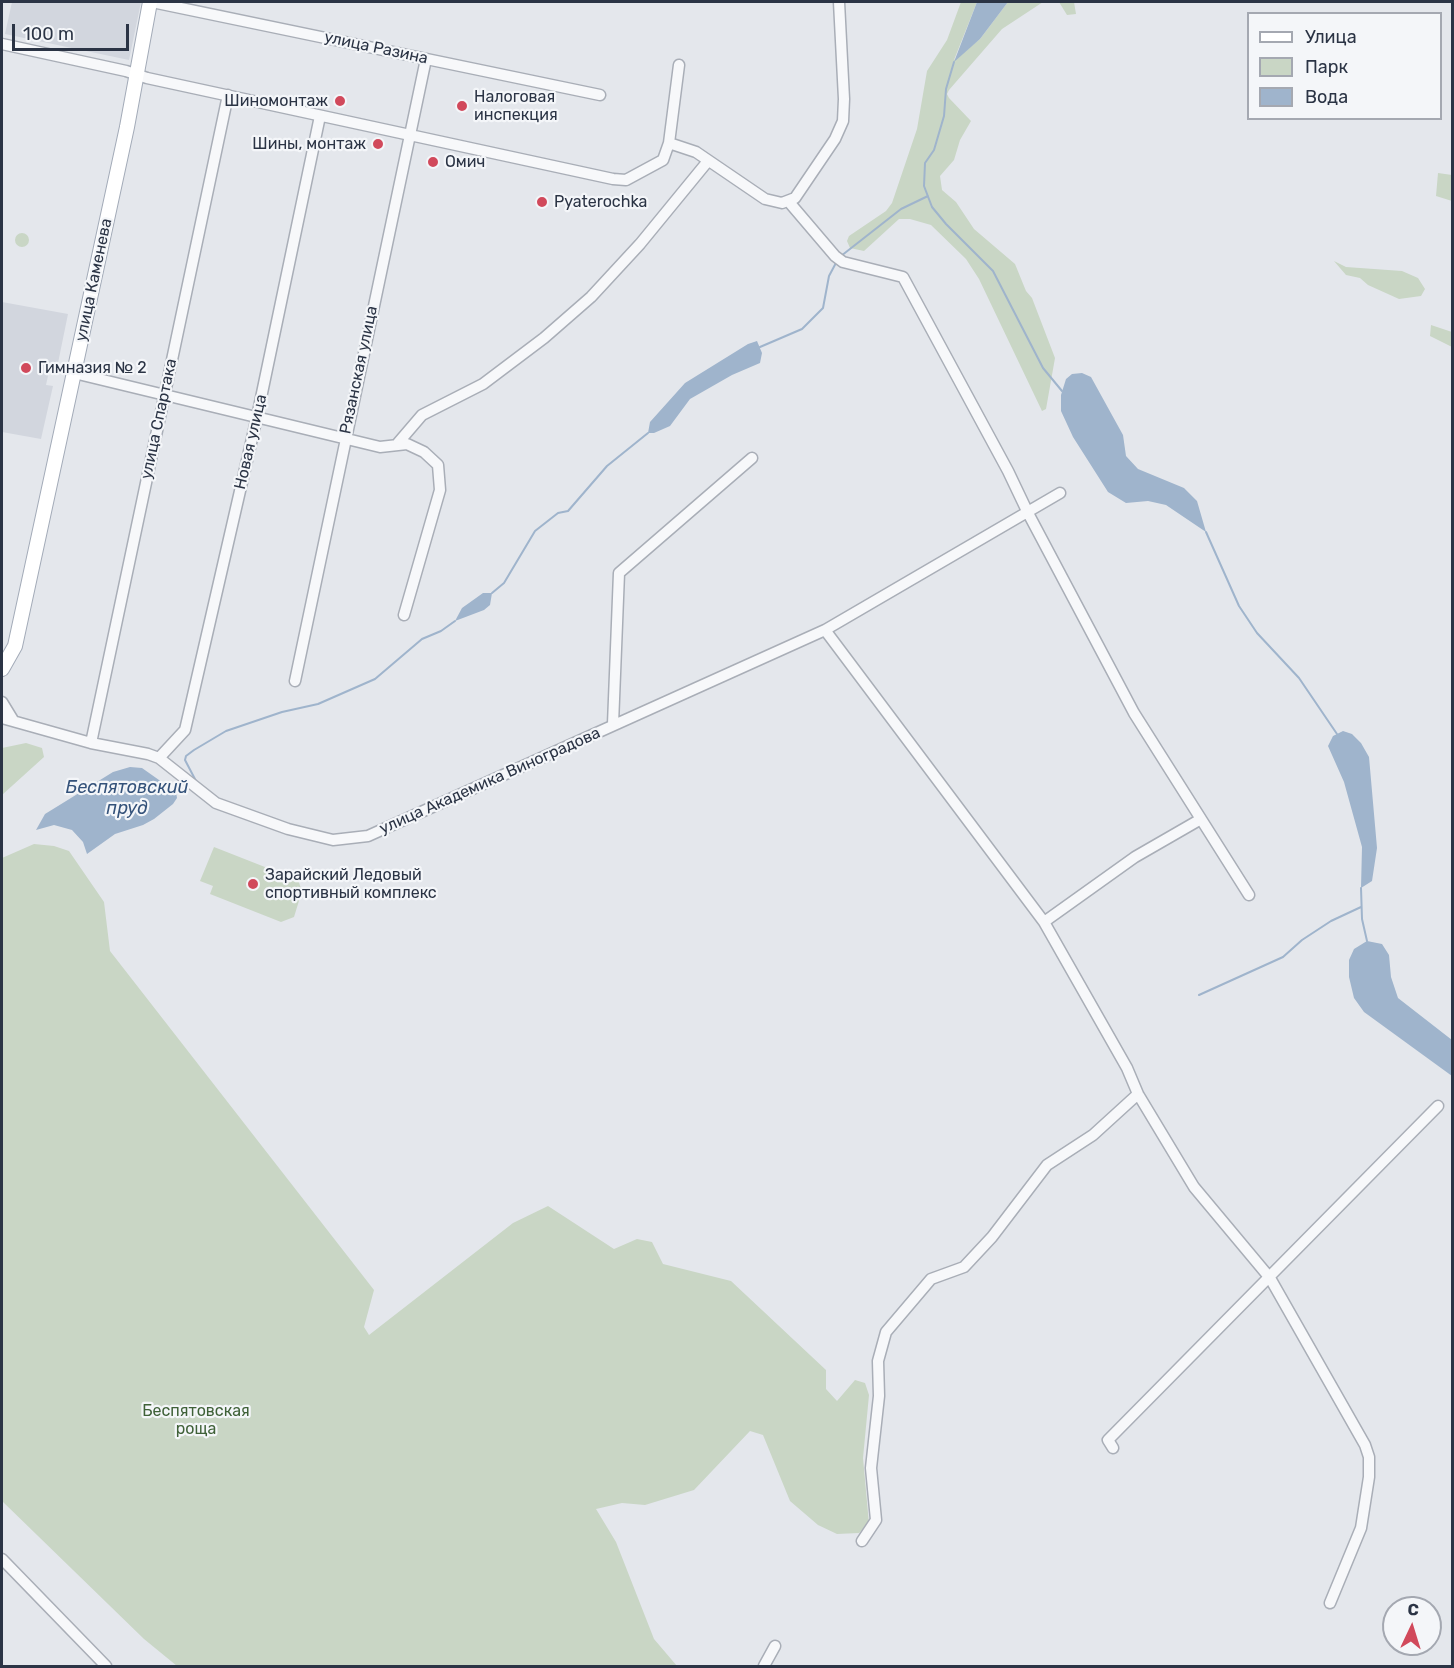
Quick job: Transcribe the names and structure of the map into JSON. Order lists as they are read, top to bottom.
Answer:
{
  "streets": {
    "main road": ["улица Каменева"],
    "street": [
      "улица Разина",
      "Рязанская улица",
      "улица Спартака",
      "Новая улица",
      "улица Академика Виноградова"
    ]
  },
  "crossings": [
    ["улица Разина", "улица Каменева"],
    ["улица Разина", "Рязанская улица"],
    ["Новая улица", "улица Академика Виноградова"]
  ],
  "water": ["Беспятовский пруд"],
  "parks": ["Беспятовская роща"],
  "places": [
    "Шиномонтаж",
    "Налоговая инспекция",
    "Шины, монтаж",
    "Омич",
    "Pyaterochka",
    "Гимназия № 2",
    "Зарайский Ледовый спортивный комплекс"
  ],
  "legend": ["Улица", "Парк", "Вода"],
  "scale_bar": "100 m",
  "north": "top"
}
